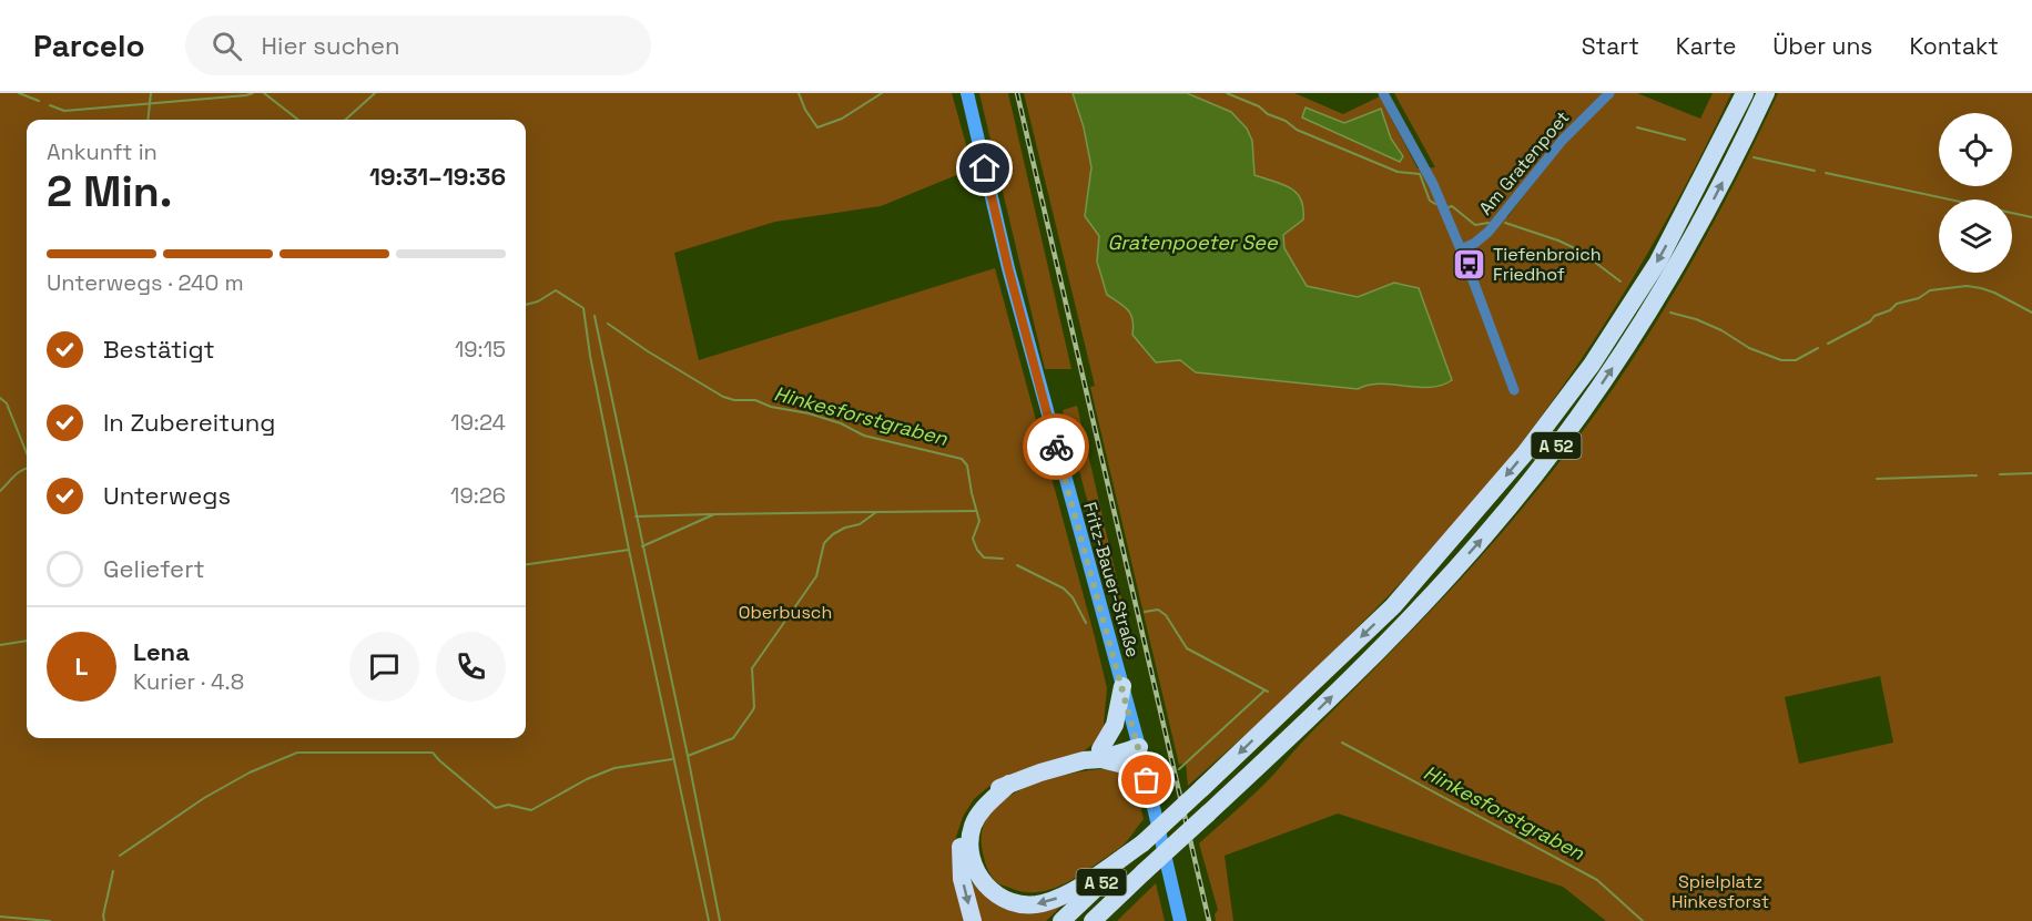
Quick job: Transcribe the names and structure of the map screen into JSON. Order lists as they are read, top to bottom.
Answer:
{
  "streets": {
    "highway": ["A 52"],
    "main road": ["Fritz-Bauer-Straße"],
    "street": ["Am Gratenpoet"]
  },
  "water": ["Gratenpoeter See", "Hinkesforstgraben"],
  "parks": ["Oberbusch", "Spielplatz Hinkesforst"],
  "places": {
    "bus stop": ["Tiefenbroich Friedhof"]
  },
  "page": {
    "header": "Parcelo",
    "search": "Hier suchen",
    "nav": [
      "Start",
      "Karte",
      "Über uns",
      "Kontakt"
    ],
    "heading": ["2 Min.", "Ankunft in", "19:31–19:36"],
    "panel": ["Lena", "Kurier · 4.8"],
    "bar": "Unterwegs · 240 m",
    "list": [
      ["Bestätigt", "19:15"],
      ["In Zubereitung", "19:24"],
      ["Unterwegs", "19:26"],
      "Geliefert"
    ],
    "round": "L"
  }
}
